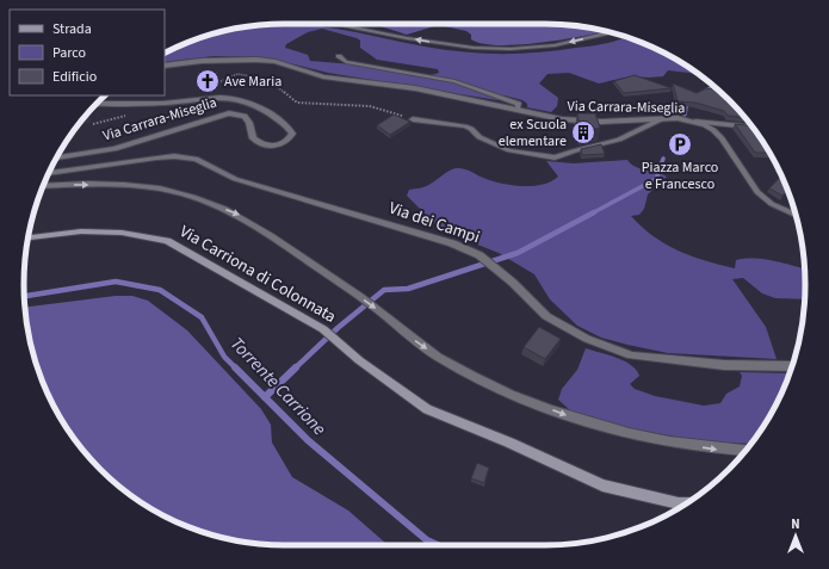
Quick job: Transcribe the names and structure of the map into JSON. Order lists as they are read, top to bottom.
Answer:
{
  "streets": {
    "main road": ["Via Carriona di Colonnata"],
    "street": ["Via Carrara-Miseglia", "Via dei Campi"]
  },
  "water": ["Torrente Carrione"],
  "places": {
    "church": ["Ave Maria"],
    "building": ["ex Scuola elementare"],
    "parking": ["Piazza Marco e Francesco"]
  },
  "legend": ["Strada", "Parco", "Edificio"],
  "north": "top"
}
